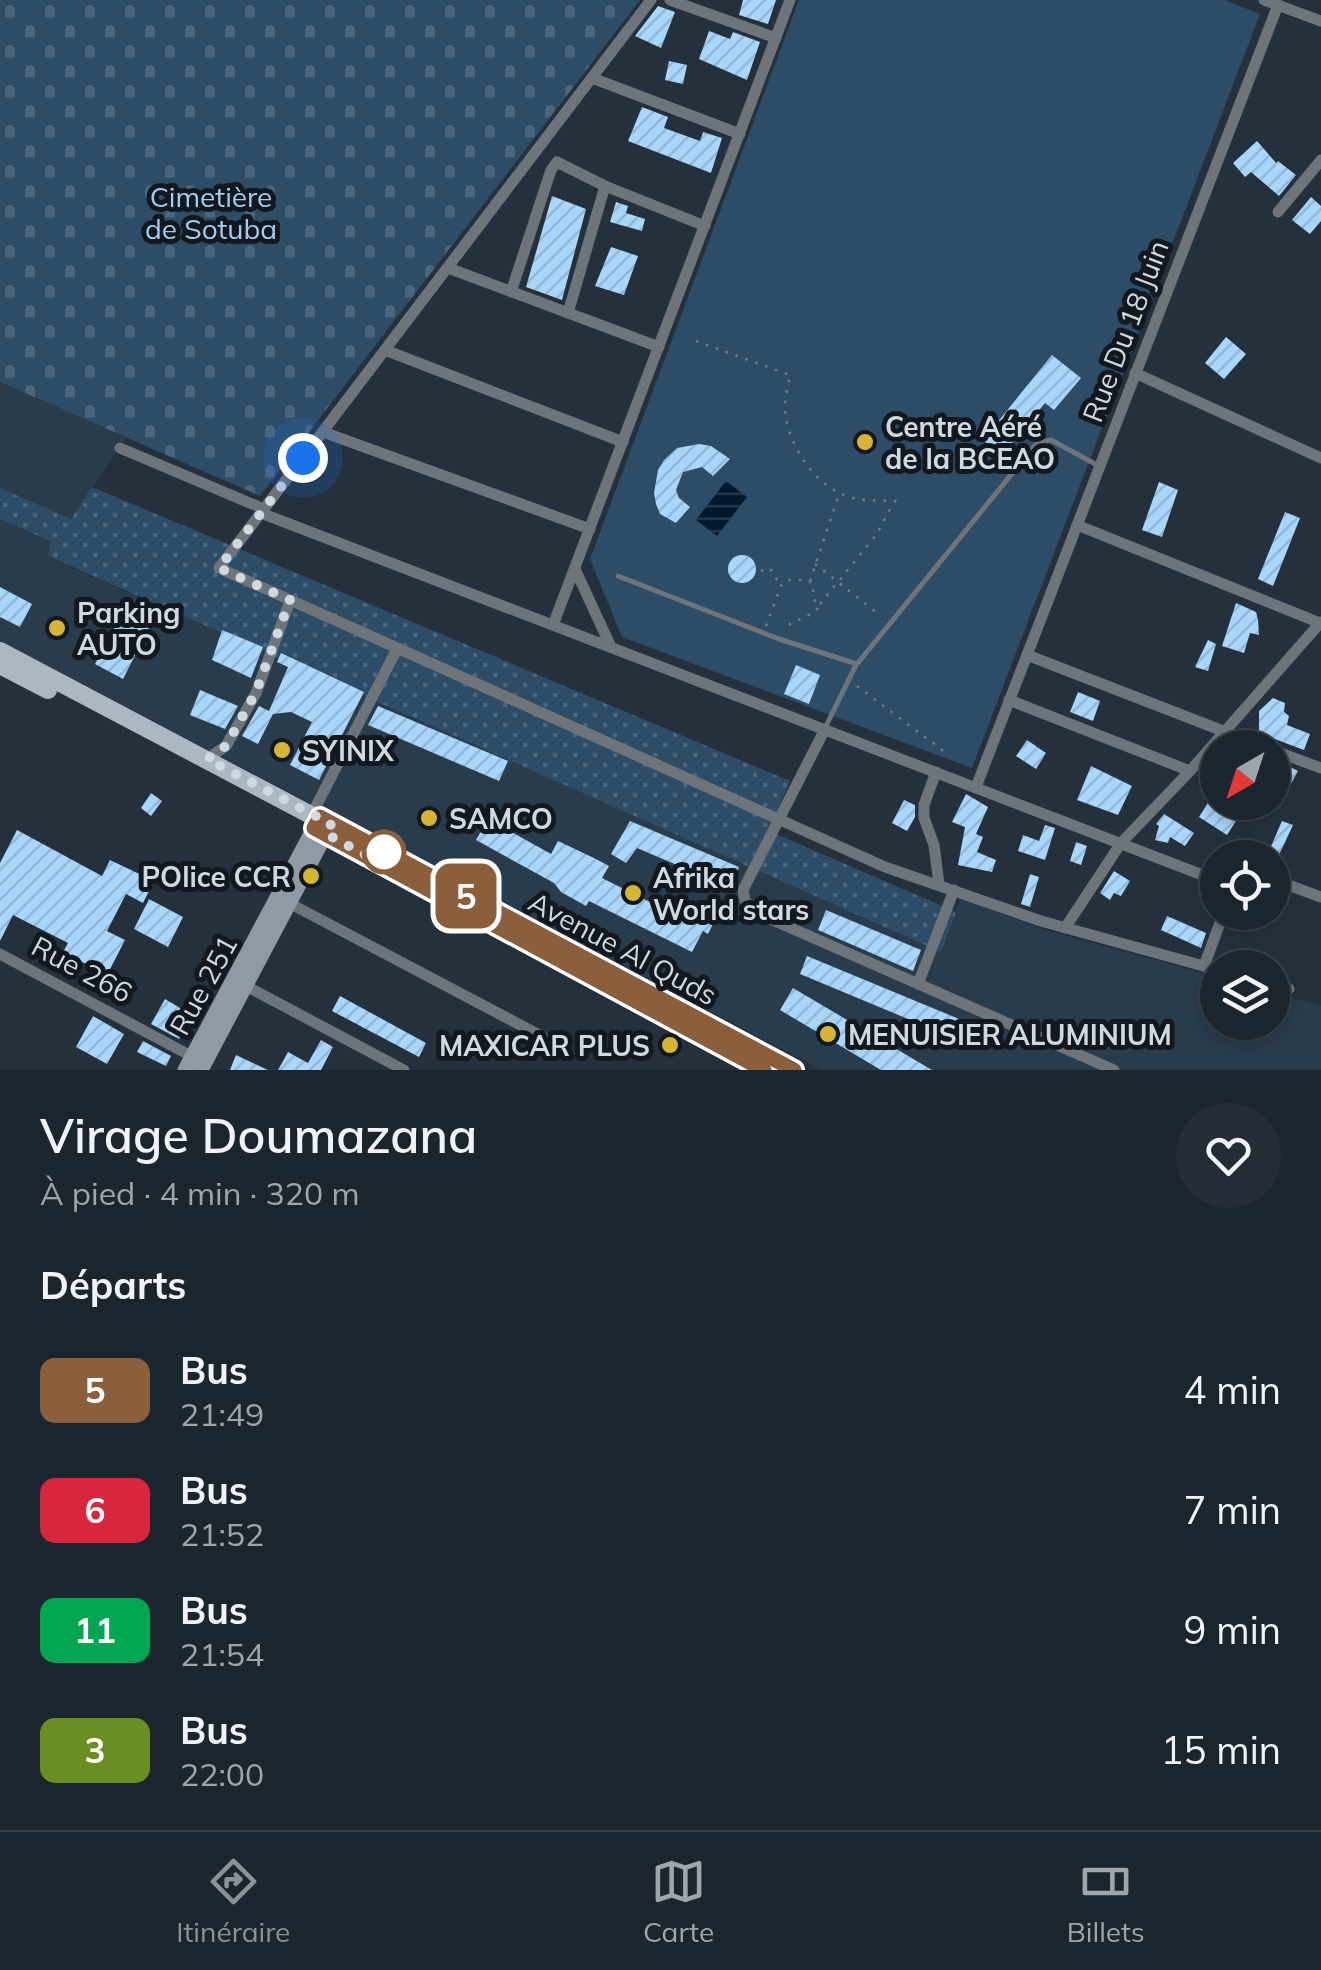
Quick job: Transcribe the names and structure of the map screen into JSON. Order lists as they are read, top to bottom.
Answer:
{
  "streets": {
    "main road": ["Avenue Al Quds", "Rue 251"],
    "street": ["Rue Du 18 Juin", "Rue 266"]
  },
  "crossings": [
    ["Avenue Al Quds", "Rue 251"],
    ["Rue 266", "Rue 251"]
  ],
  "parks": ["Cimetière de Sotuba"],
  "places": [
    "Centre Aéré de la BCEAO",
    "Parking AUTO",
    "SYINIX",
    "SAMCO",
    "POlice CCR",
    "Afrika World stars",
    "MENUISIER ALUMINIUM",
    "MAXICAR PLUS"
  ],
  "lines": ["bus line 5"],
  "north": "bottom left",
  "page": {
    "on_map": "5",
    "heading": [
      ["Virage Doumazana", "À pied · 4 min · 320 m"],
      "Départs"
    ],
    "list": [
      {
        "mark": "5",
        "name": "Bus",
        "note": "21:49",
        "value": "4 min"
      },
      {
        "mark": "6",
        "name": "Bus",
        "note": "21:52",
        "value": "7 min"
      },
      {
        "mark": "11",
        "name": "Bus",
        "note": "21:54",
        "value": "9 min"
      },
      {
        "mark": "3",
        "name": "Bus",
        "note": "22:00",
        "value": "15 min"
      }
    ],
    "tabs": ["Itinéraire", "Carte", "Billets"]
  }
}
